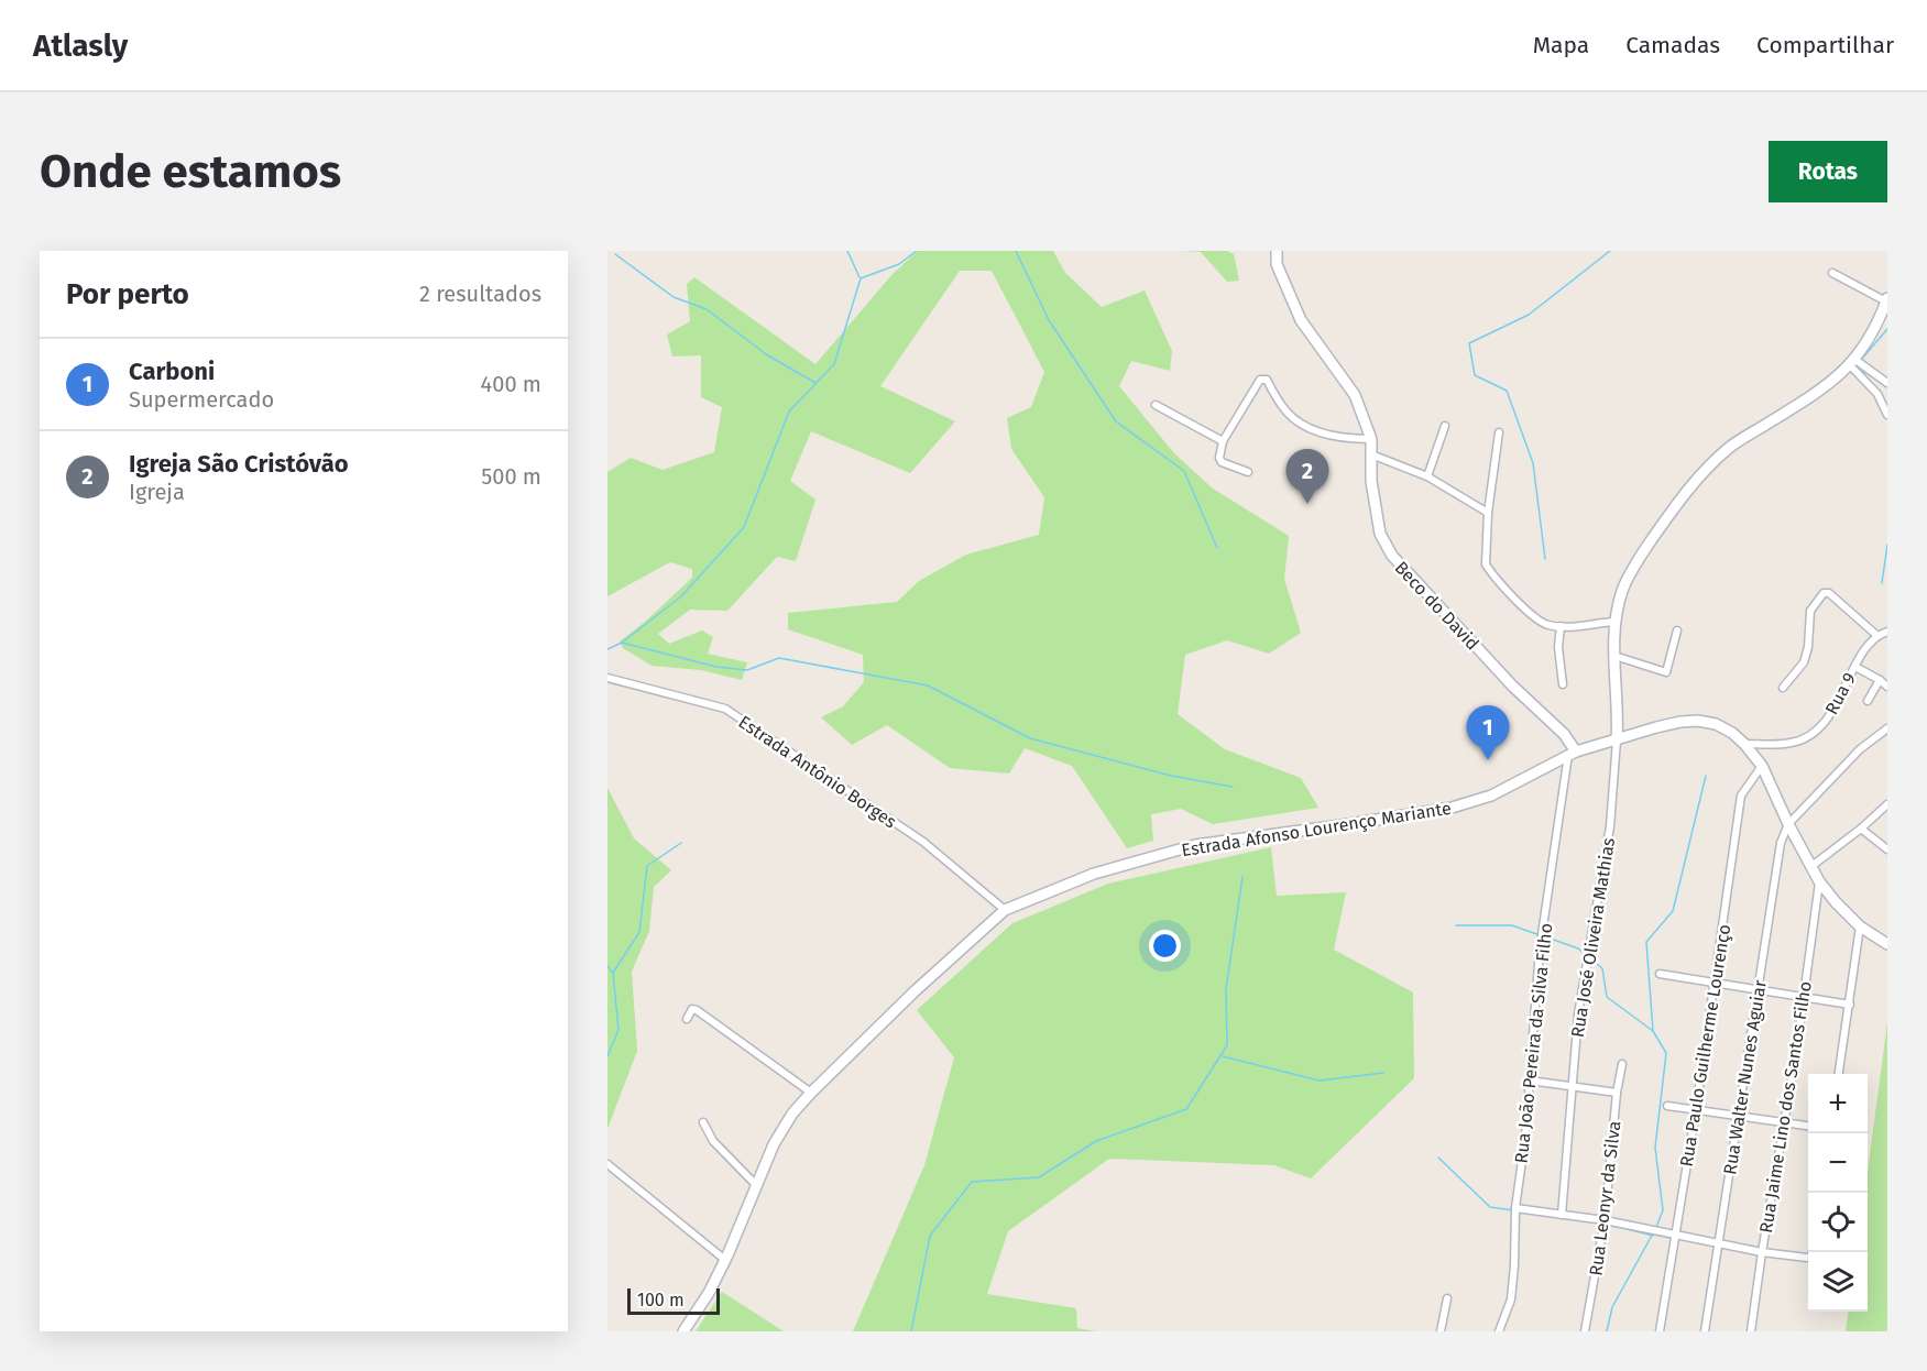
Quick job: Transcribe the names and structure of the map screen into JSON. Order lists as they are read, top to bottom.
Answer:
{
  "streets": {
    "main road": ["Beco do David", "Estrada Afonso Lourenço Mariante"],
    "street": [
      "Rua 9",
      "Estrada Antônio Borges",
      "Rua José Oliveira Mathias",
      "Rua João Pereira da Silva Filho",
      "Rua Paulo Guilherme Lourenço",
      "Rua Walter Nunes Aguiar",
      "Rua Jaime Lino dos Santos Filho",
      "Rua Leonyr da Silva"
    ]
  },
  "crossings": [
    ["Beco do David", "Estrada Afonso Lourenço Mariante"],
    ["Beco do David", "Rua João Pereira da Silva Filho"],
    ["Rua 9", "Estrada Afonso Lourenço Mariante"],
    ["Estrada Antônio Borges", "Estrada Afonso Lourenço Mariante"],
    ["Estrada Afonso Lourenço Mariante", "Rua José Oliveira Mathias"],
    ["Estrada Afonso Lourenço Mariante", "Rua João Pereira da Silva Filho"],
    ["Estrada Afonso Lourenço Mariante", "Rua Paulo Guilherme Lourenço"],
    ["Estrada Afonso Lourenço Mariante", "Rua Walter Nunes Aguiar"],
    ["Estrada Afonso Lourenço Mariante", "Rua Jaime Lino dos Santos Filho"]
  ],
  "scale_bar": "100 m",
  "page": {
    "header": "Atlasly",
    "nav": ["Mapa", "Camadas", "Compartilhar"],
    "buttons": "Rotas",
    "title": "Onde estamos",
    "heading": ["Por perto", "2 resultados"],
    "list": [
      {
        "mark": "1",
        "name": "Carboni",
        "note": "Supermercado",
        "value": "400 m"
      },
      {
        "mark": "2",
        "name": "Igreja São Cristóvão",
        "note": "Igreja",
        "value": "500 m"
      }
    ],
    "pins": ["2", "1"],
    "map_buttons": ["+", "−"],
    "scale": "100 m"
  }
}
